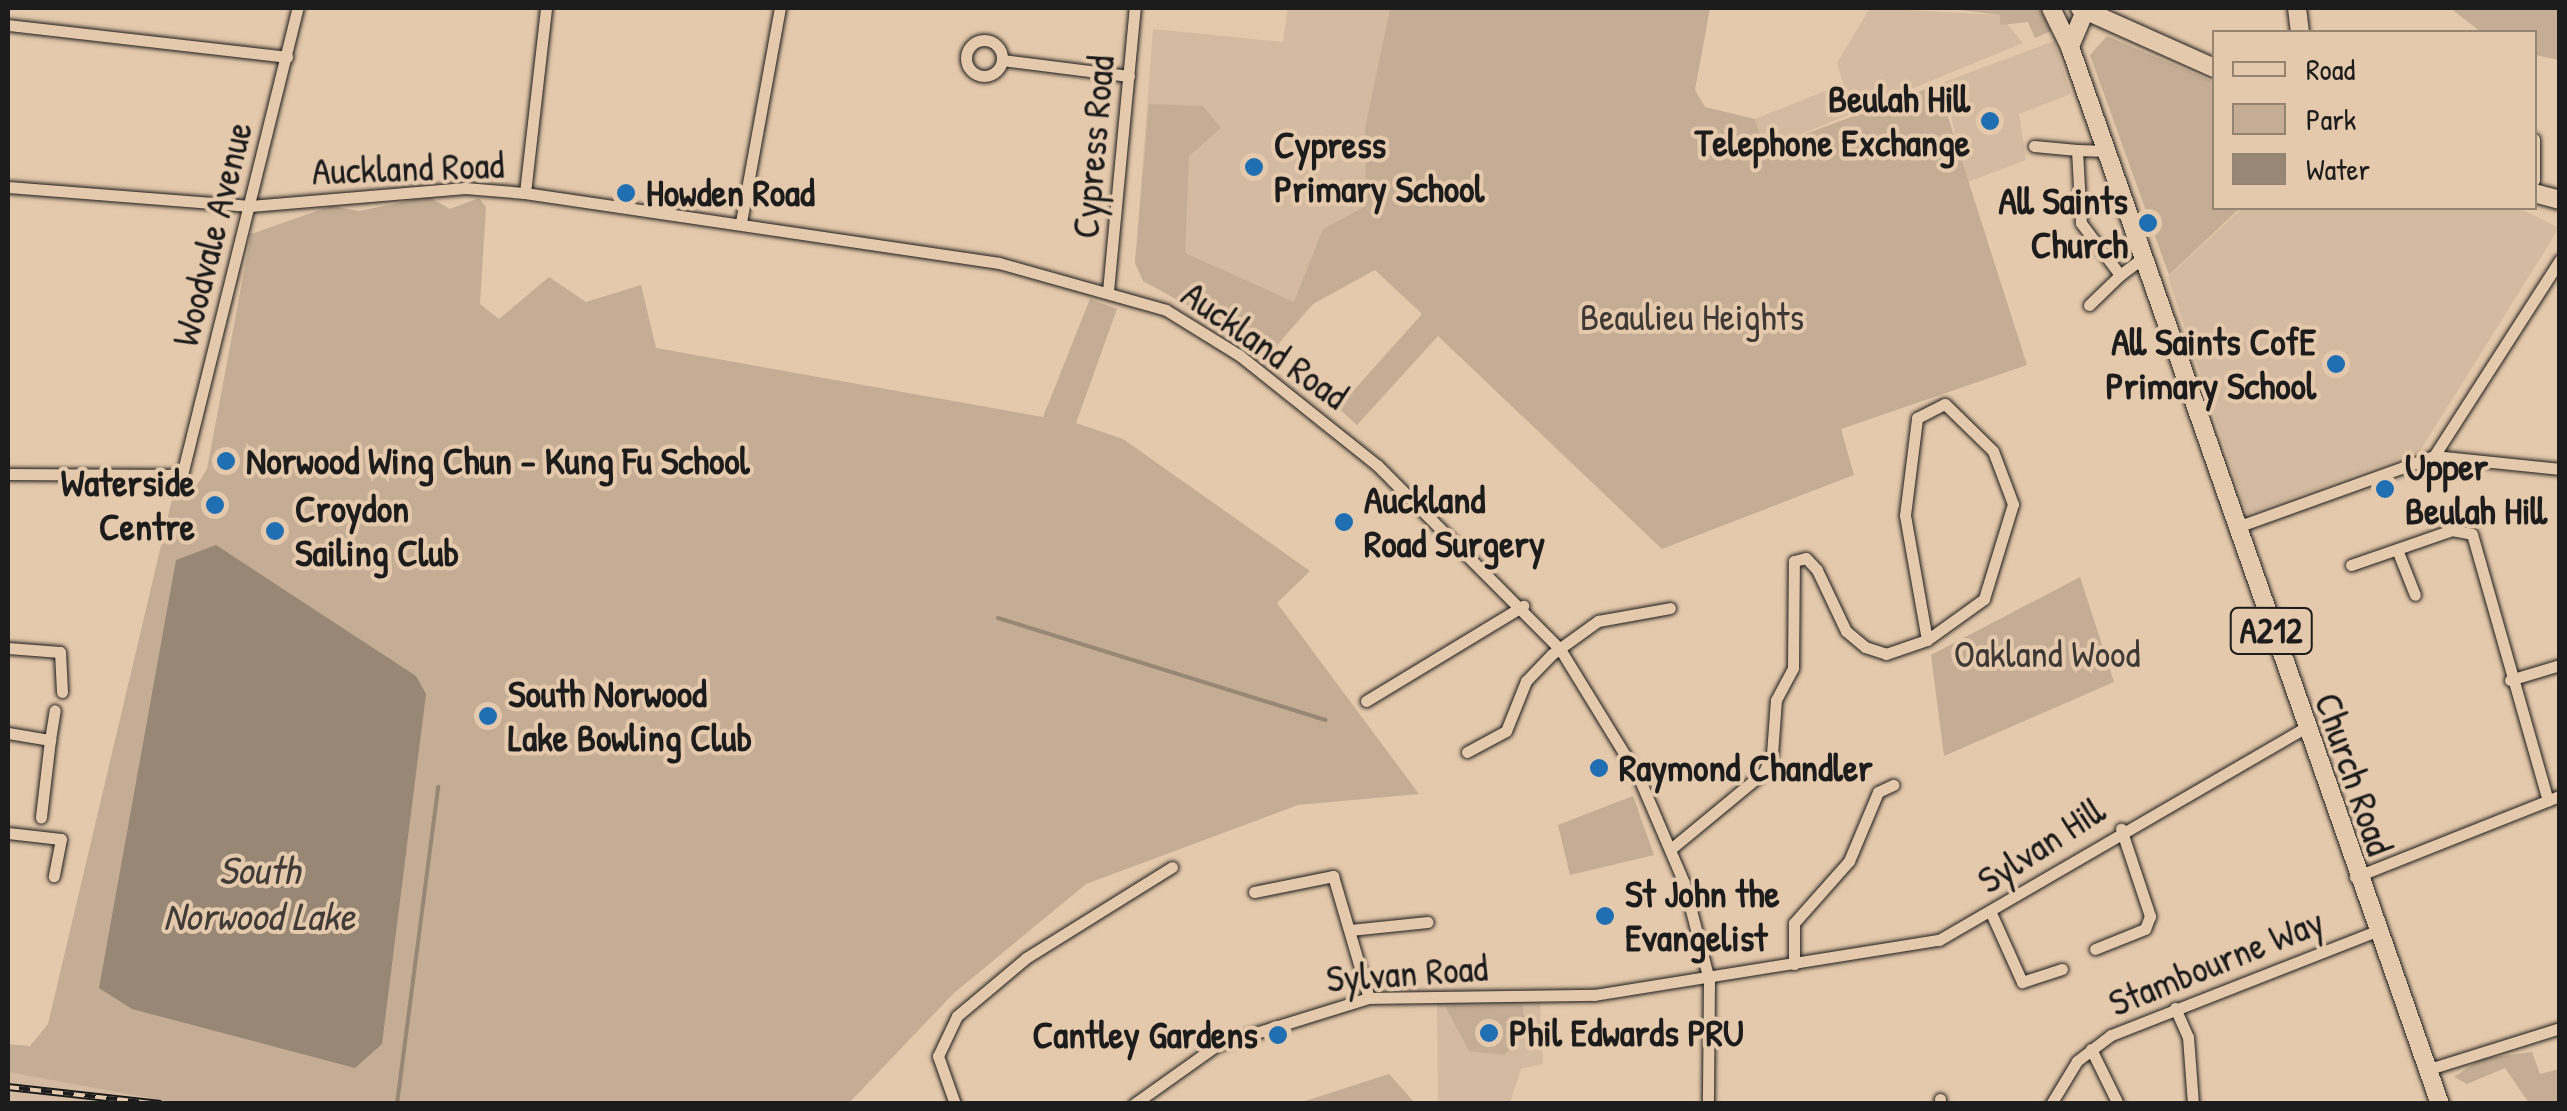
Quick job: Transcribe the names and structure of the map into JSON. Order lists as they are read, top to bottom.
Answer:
{
  "streets": {
    "main road": ["A212", "Church Road"],
    "street": [
      "Cypress Road",
      "Auckland Road",
      "Woodvale Avenue",
      "Sylvan Hill",
      "Stambourne Way",
      "Sylvan Road"
    ]
  },
  "crossings": [
    ["Cypress Road", "Auckland Road"],
    ["Auckland Road", "Woodvale Avenue"],
    ["Auckland Road", "Sylvan Hill"],
    ["Auckland Road", "Sylvan Road"],
    ["Church Road", "Sylvan Hill"],
    ["Church Road", "Stambourne Way"],
    ["Sylvan Hill", "Sylvan Road"]
  ],
  "water": ["South Norwood Lake"],
  "parks": ["Beaulieu Heights", "Oakland Wood"],
  "places": [
    "Beulah Hill Telephone Exchange",
    "Cypress Primary School",
    "Howden Road",
    "All Saints Church",
    "All Saints CofE Primary School",
    "Norwood Wing Chun - Kung Fu School",
    "Upper Beulah Hill",
    "Waterside Centre",
    "Auckland Road Surgery",
    "Croydon Sailing Club",
    "South Norwood Lake Bowling Club",
    "Raymond Chandler",
    "St John the Evangelist",
    "Phil Edwards PRU",
    "Cantley Gardens"
  ],
  "legend": ["Road", "Park", "Water"]
}
